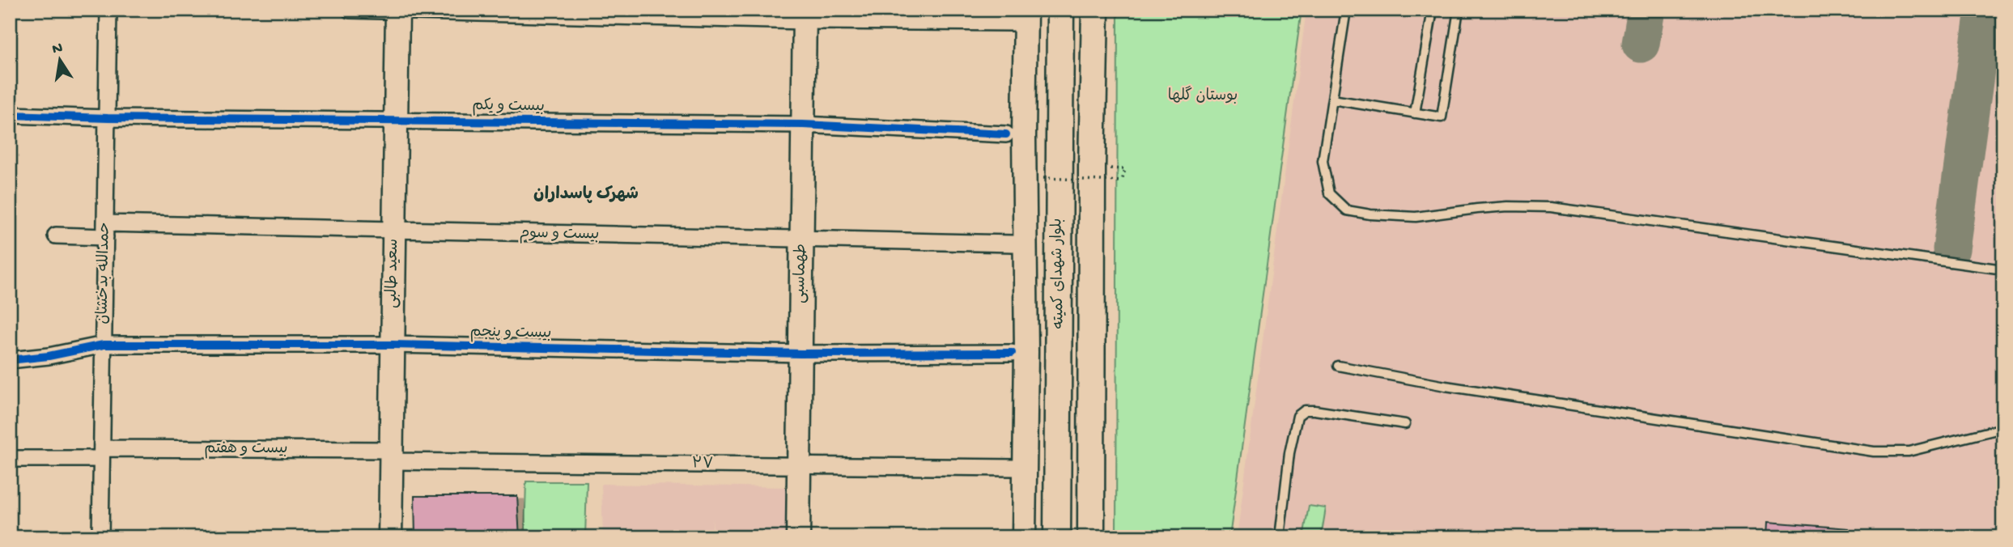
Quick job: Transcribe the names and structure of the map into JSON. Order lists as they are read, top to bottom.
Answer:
{
  "streets": {
    "main road": ["بلوار شهدای کمیته"],
    "street": [
      "بیست و یکم",
      "بیست و سوم",
      "حمدالله بدخشان",
      "سعید طالبی",
      "طهماسبی",
      "بیست و پنجم",
      "بیست و هفتم",
      "۲۷"
    ]
  },
  "crossings": [
    ["بیست و یکم", "حمدالله بدخشان"],
    ["بیست و یکم", "سعید طالبی"],
    ["بیست و یکم", "طهماسبی"],
    ["بیست و سوم", "حمدالله بدخشان"],
    ["بیست و سوم", "سعید طالبی"],
    ["بیست و سوم", "طهماسبی"],
    ["حمدالله بدخشان", "بیست و پنجم"],
    ["حمدالله بدخشان", "بیست و هفتم"],
    ["سعید طالبی", "بیست و پنجم"],
    ["سعید طالبی", "بیست و هفتم"],
    ["سعید طالبی", "۲۷"],
    ["طهماسبی", "بیست و پنجم"],
    ["طهماسبی", "۲۷"],
    ["بیست و هفتم", "۲۷"]
  ],
  "districts": ["شهرک پاسداران"],
  "parks": ["بوستان گلها"],
  "north": "top"
}
